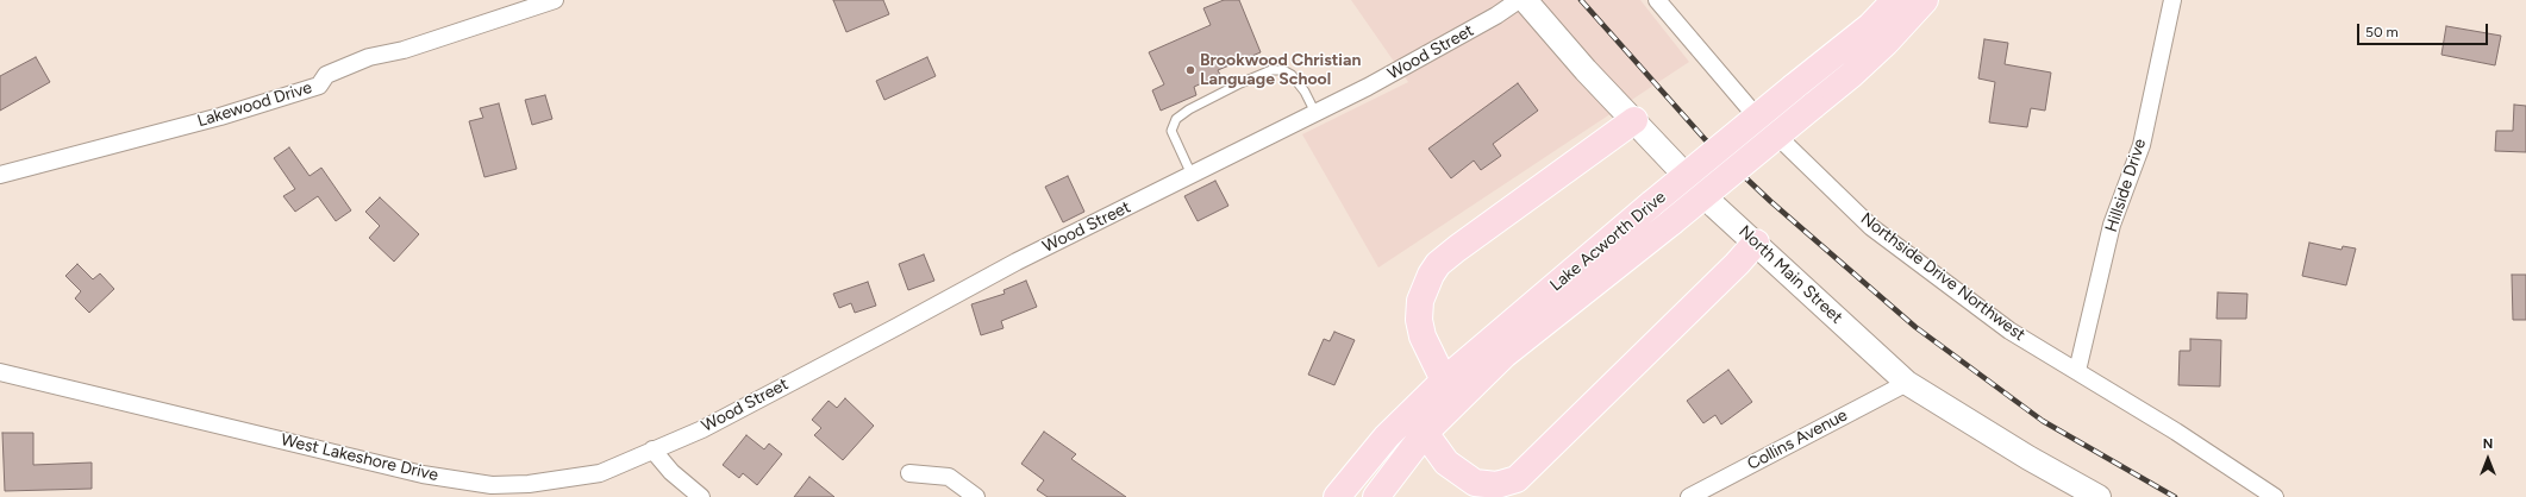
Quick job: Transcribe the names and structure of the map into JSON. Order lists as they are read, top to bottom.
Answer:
{
  "streets": {
    "main road": ["Lake Acworth Drive", "North Main Street"],
    "street": [
      "Wood Street",
      "Lakewood Drive",
      "Hillside Drive",
      "Northside Drive Northwest",
      "Collins Avenue",
      "West Lakeshore Drive"
    ]
  },
  "crossings": [
    ["Wood Street", "West Lakeshore Drive"],
    ["Hillside Drive", "Northside Drive Northwest"],
    ["North Main Street", "Collins Avenue"]
  ],
  "places": ["Brookwood Christian Language School"],
  "scale_bar": "50 m",
  "north": "top"
}
